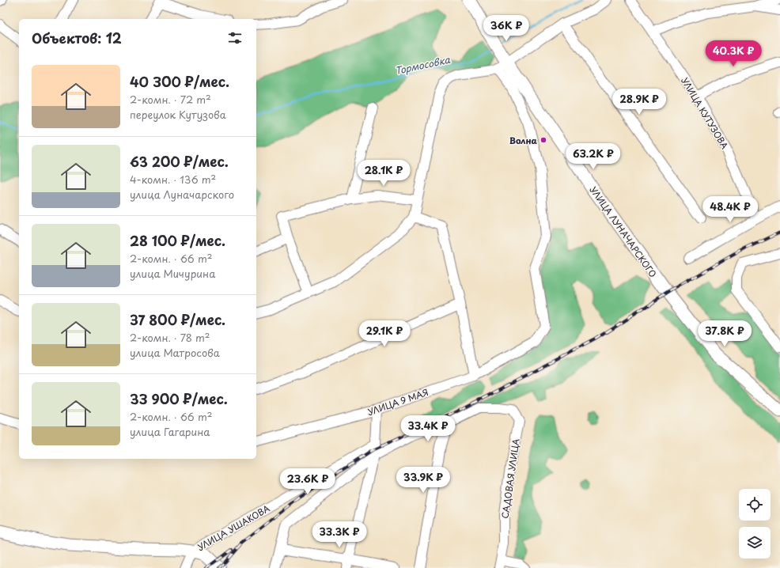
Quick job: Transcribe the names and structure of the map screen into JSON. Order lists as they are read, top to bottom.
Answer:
{
  "streets": {
    "main road": ["УЛИЦА ЛУНАЧАРСКОГО", "УЛИЦА УШАКОВА"],
    "street": ["УЛИЦА КУТУЗОВА", "УЛИЦА 9 МАЯ", "САДОВАЯ УЛИЦА"]
  },
  "crossings": [
    ["УЛИЦА ЛУНАЧАРСКОГО", "УЛИЦА 9 МАЯ"],
    ["УЛИЦА 9 МАЯ", "УЛИЦА УШАКОВА"]
  ],
  "water": ["Тормосовка"],
  "places": ["Волна"],
  "page": {
    "price": [
      "36K ₽",
      "40.3K ₽",
      "28.9K ₽",
      "63.2K ₽",
      "28.1K ₽",
      "48.4K ₽",
      "29.1K ₽",
      "37.8K ₽",
      "33.4K ₽",
      "33.9K ₽",
      "23.6K ₽",
      "33.3K ₽"
    ],
    "heading": "Объектов: 12",
    "list": [
      {
        "name": "40 300 ₽/мес.",
        "note": "2-комн. · 72 m² · переулок Кутузова"
      },
      {
        "name": "63 200 ₽/мес.",
        "note": "4-комн. · 136 m² · улица Луначарского"
      },
      {
        "name": "28 100 ₽/мес.",
        "note": "2-комн. · 66 m² · улица Мичурина"
      },
      {
        "name": "37 800 ₽/мес.",
        "note": "2-комн. · 78 m² · улица Матросова"
      },
      {
        "name": "33 900 ₽/мес.",
        "note": "2-комн. · 66 m² · улица Гагарина"
      }
    ]
  }
}
